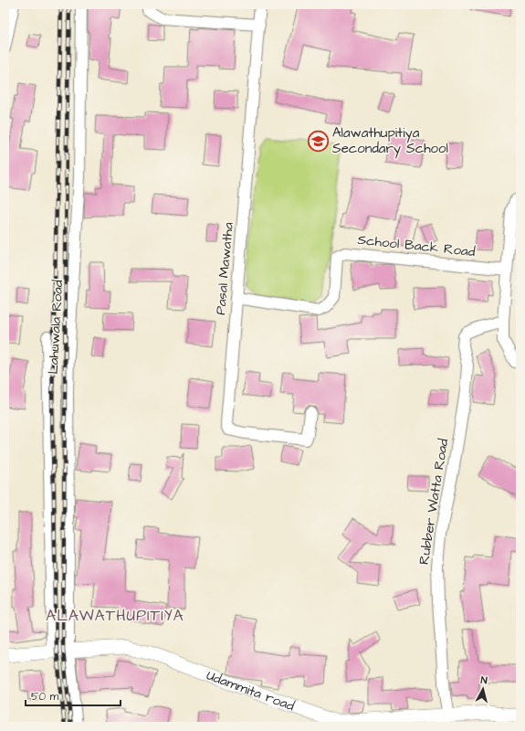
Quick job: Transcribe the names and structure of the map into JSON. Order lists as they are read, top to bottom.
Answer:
{
  "streets": {
    "street": [
      "School Back Road",
      "Pasal Mawatha",
      "Lahuwala Road",
      "Rubber Watta Road",
      "Udammita road"
    ]
  },
  "crossings": [
    ["School Back Road", "Pasal Mawatha"],
    ["Lahuwala Road", "Udammita road"],
    ["Rubber Watta Road", "Udammita road"]
  ],
  "districts": ["ALAWATHUPITIYA"],
  "places": {
    "school or university": ["Alawathupitiya Secondary School"]
  },
  "scale_bar": "50 m",
  "north": "top"
}
